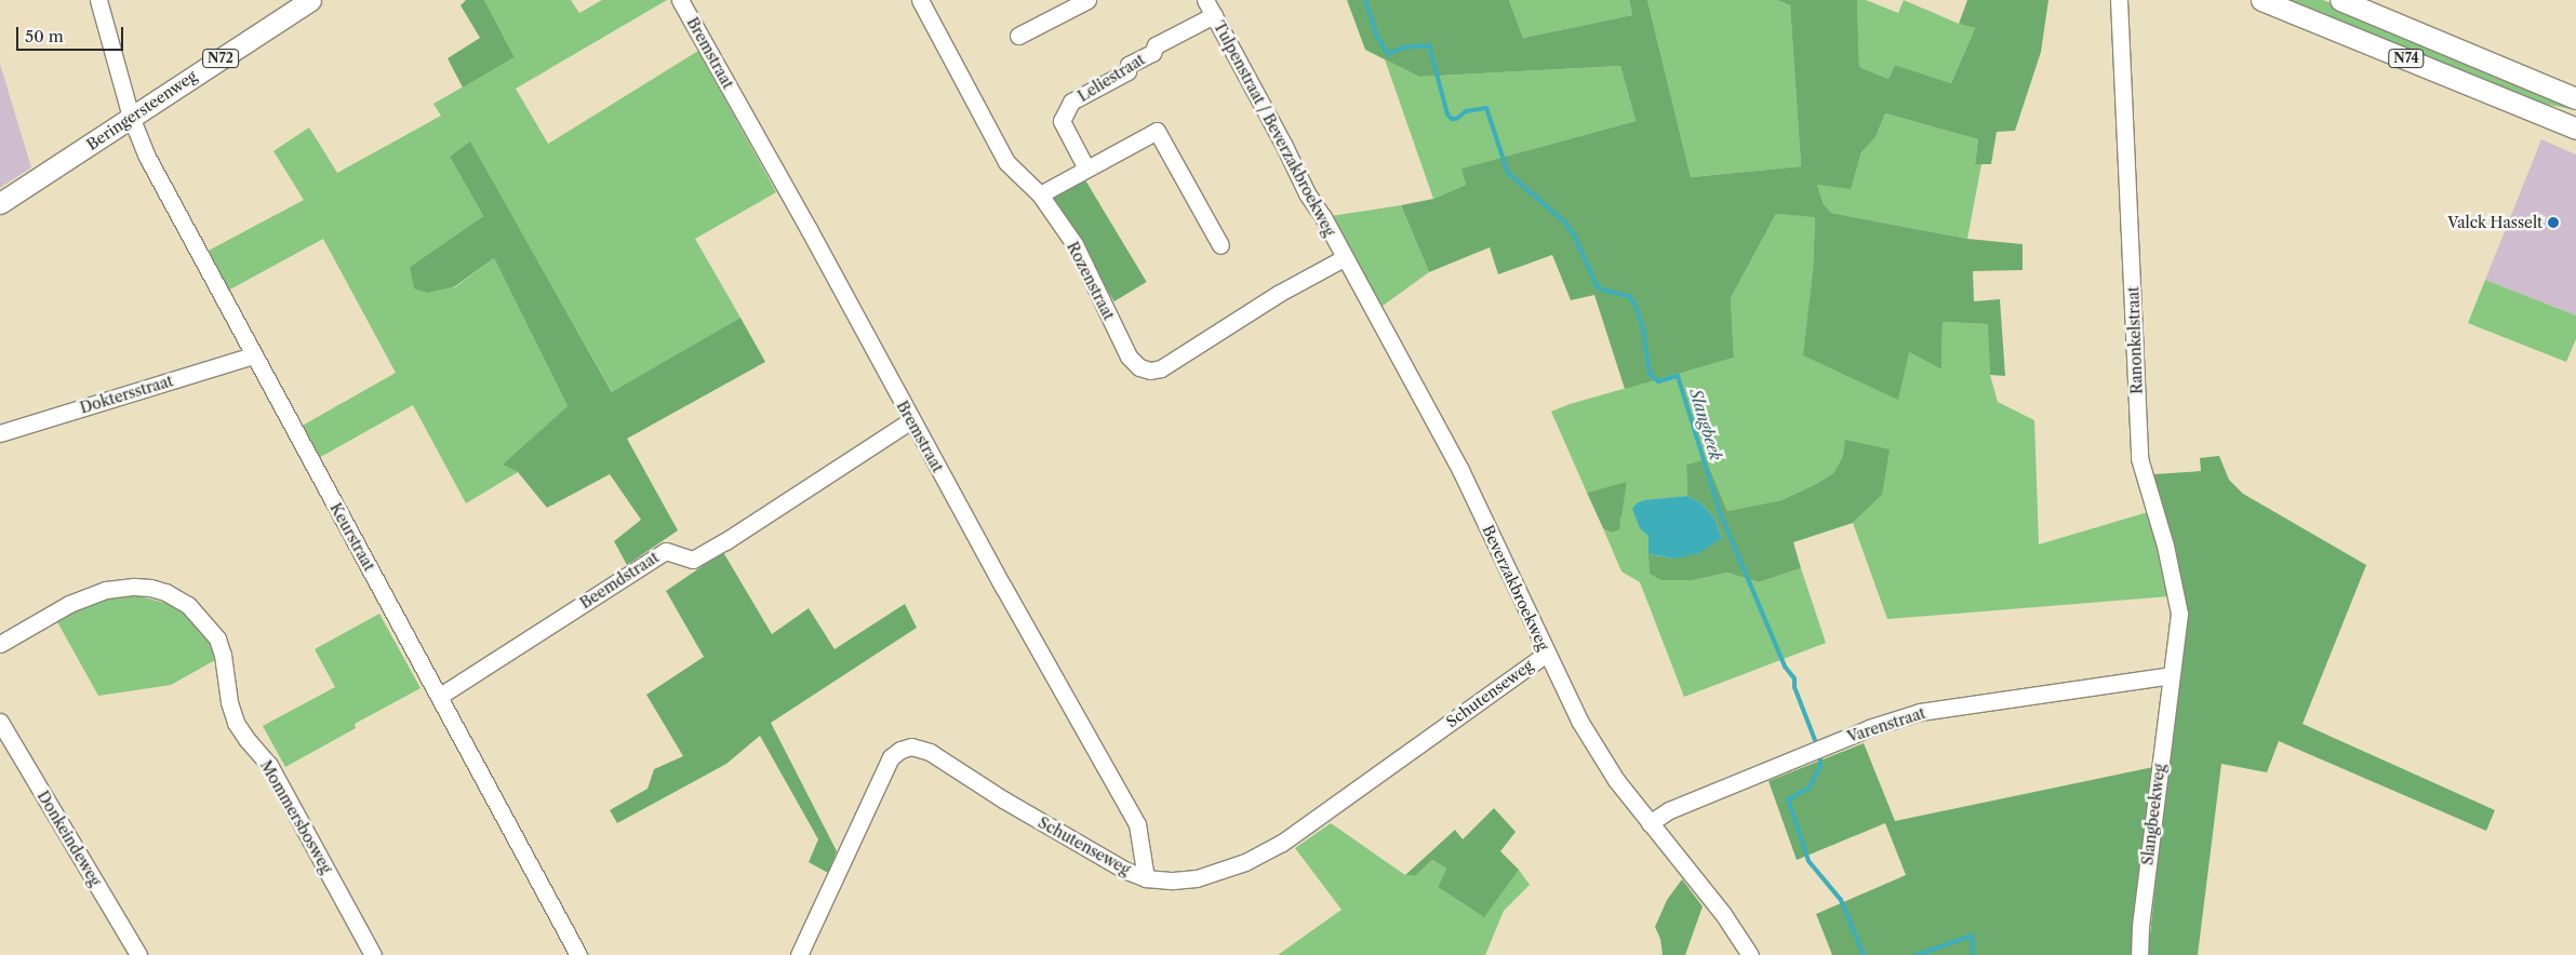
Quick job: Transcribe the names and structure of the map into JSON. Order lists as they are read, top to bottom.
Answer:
{
  "streets": {
    "main road": ["N72", "N74", "Beringersteenweg"],
    "street": [
      "Bremstraat",
      "Leliestraat",
      "Tulpenstraat / Beverzakbroekweg",
      "Rozenstraat",
      "Ranonkelstraat",
      "Doktersstraat",
      "Keurstraat",
      "Beemdstraat",
      "Beverzakbroekweg",
      "Schutenseweg",
      "Varenstraat",
      "Slangbeekweg",
      "Mommersbosweg",
      "Donkeindeweg"
    ]
  },
  "crossings": [
    ["Bremstraat", "Beemdstraat"],
    ["Bremstraat", "Schutenseweg"],
    ["Leliestraat", "Tulpenstraat / Beverzakbroekweg"],
    ["Beringersteenweg", "Keurstraat"],
    ["Tulpenstraat / Beverzakbroekweg", "Rozenstraat"],
    ["Tulpenstraat / Beverzakbroekweg", "Beverzakbroekweg"],
    ["Rozenstraat", "Beverzakbroekweg"],
    ["Ranonkelstraat", "Varenstraat"],
    ["Ranonkelstraat", "Slangbeekweg"],
    ["Doktersstraat", "Keurstraat"],
    ["Keurstraat", "Beemdstraat"],
    ["Beverzakbroekweg", "Schutenseweg"],
    ["Beverzakbroekweg", "Varenstraat"],
    ["Varenstraat", "Slangbeekweg"]
  ],
  "water": ["Slangbeek"],
  "places": ["Valck Hasselt"],
  "scale_bar": "50 m"
}
